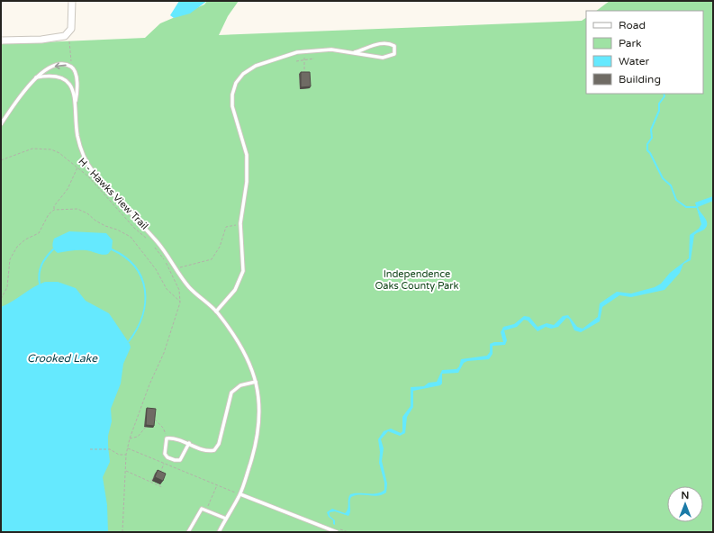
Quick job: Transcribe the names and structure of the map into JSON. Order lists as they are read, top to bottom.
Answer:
{
  "streets": {
    "path": ["H - Hawks View Trail"]
  },
  "water": ["Crooked Lake"],
  "parks": ["Independence Oaks County Park"],
  "legend": [
    "Road",
    "Park",
    "Water",
    "Building"
  ],
  "north": "top"
}
